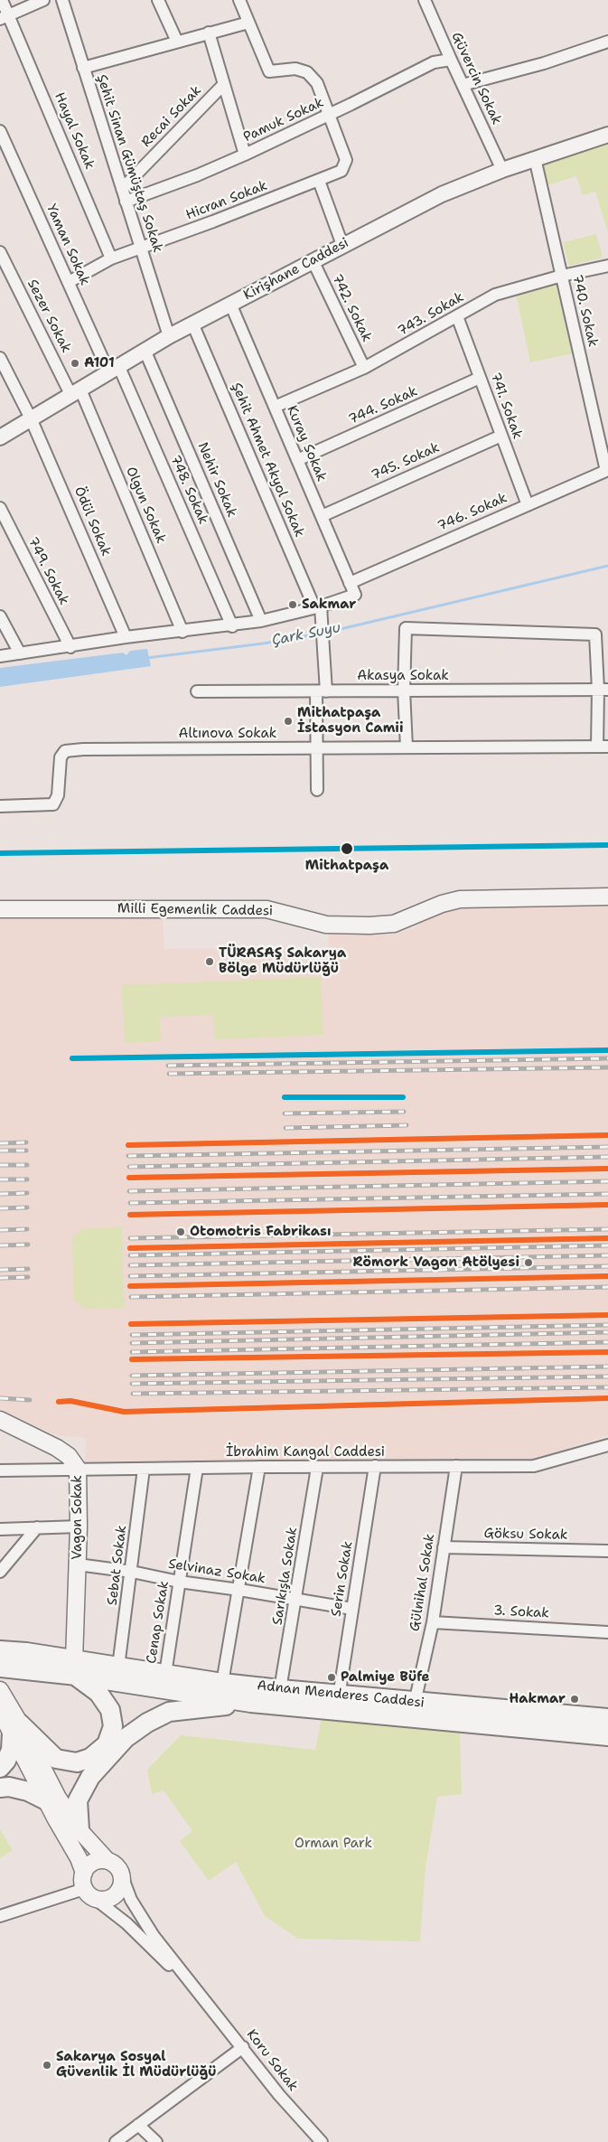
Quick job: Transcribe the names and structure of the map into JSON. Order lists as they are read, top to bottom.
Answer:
{
  "streets": {
    "main road": ["Milli Egemenlik Caddesi", "Vagon Sokak", "Adnan Menderes Caddesi"],
    "street": [
      "Güvercin Sokak",
      "Recai Sokak",
      "Pamuk Sokak",
      "Hayal Sokak",
      "Şehit Sinan Gümüştaş Sokak",
      "Hicran Sokak",
      "Yaman Sokak",
      "Kirişhane Caddesi",
      "742. Sokak",
      "740. Sokak",
      "743. Sokak",
      "Sezer Sokak",
      "744. Sokak",
      "741. Sokak",
      "Kuray Sokak",
      "Şehit Ahmet Akyol Sokak",
      "745. Sokak",
      "Nehir Sokak",
      "748. Sokak",
      "Olgun Sokak",
      "746. Sokak",
      "Ödül Sokak",
      "749. Sokak",
      "Akasya Sokak",
      "Altınova Sokak",
      "İbrahim Kangal Caddesi",
      "Göksu Sokak",
      "Sebat Sokak",
      "Selvinaz Sokak",
      "Sarıkışla Sokak",
      "Serin Sokak",
      "Gülnihal Sokak",
      "3. Sokak",
      "Cenap Sokak",
      "Koru Sokak"
    ]
  },
  "crossings": [
    ["Güvercin Sokak", "Pamuk Sokak"],
    ["Güvercin Sokak", "Kirişhane Caddesi"],
    ["Recai Sokak", "Şehit Sinan Gümüştaş Sokak"],
    ["Pamuk Sokak", "Şehit Sinan Gümüştaş Sokak"],
    ["Pamuk Sokak", "Hicran Sokak"],
    ["Hayal Sokak", "Hicran Sokak"],
    ["Şehit Sinan Gümüştaş Sokak", "Hicran Sokak"],
    ["Şehit Sinan Gümüştaş Sokak", "Kirişhane Caddesi"],
    ["Hicran Sokak", "Yaman Sokak"],
    ["Yaman Sokak", "Kirişhane Caddesi"],
    ["Yaman Sokak", "748. Sokak"],
    ["Kirişhane Caddesi", "742. Sokak"],
    ["Kirişhane Caddesi", "740. Sokak"],
    ["Kirişhane Caddesi", "Sezer Sokak"],
    ["Kirişhane Caddesi", "Kuray Sokak"],
    ["Kirişhane Caddesi", "Şehit Ahmet Akyol Sokak"],
    ["Kirişhane Caddesi", "Nehir Sokak"],
    ["Kirişhane Caddesi", "748. Sokak"],
    ["Kirişhane Caddesi", "Olgun Sokak"],
    ["Kirişhane Caddesi", "Ödül Sokak"],
    ["742. Sokak", "743. Sokak"],
    ["740. Sokak", "743. Sokak"],
    ["740. Sokak", "746. Sokak"],
    ["743. Sokak", "741. Sokak"],
    ["743. Sokak", "Kuray Sokak"],
    ["Sezer Sokak", "Olgun Sokak"],
    ["744. Sokak", "741. Sokak"],
    ["744. Sokak", "Kuray Sokak"],
    ["741. Sokak", "745. Sokak"],
    ["741. Sokak", "746. Sokak"],
    ["Kuray Sokak", "Şehit Ahmet Akyol Sokak"],
    ["Kuray Sokak", "745. Sokak"],
    ["Kuray Sokak", "746. Sokak"],
    ["Şehit Ahmet Akyol Sokak", "Akasya Sokak"],
    ["Şehit Ahmet Akyol Sokak", "Altınova Sokak"],
    ["İbrahim Kangal Caddesi", "Vagon Sokak"],
    ["İbrahim Kangal Caddesi", "Sebat Sokak"],
    ["İbrahim Kangal Caddesi", "Sarıkışla Sokak"],
    ["İbrahim Kangal Caddesi", "Serin Sokak"],
    ["İbrahim Kangal Caddesi", "Gülnihal Sokak"],
    ["İbrahim Kangal Caddesi", "Cenap Sokak"],
    ["Vagon Sokak", "Selvinaz Sokak"],
    ["Vagon Sokak", "Adnan Menderes Caddesi"],
    ["Göksu Sokak", "Gülnihal Sokak"],
    ["Sebat Sokak", "Selvinaz Sokak"],
    ["Sebat Sokak", "Adnan Menderes Caddesi"],
    ["Selvinaz Sokak", "Sarıkışla Sokak"],
    ["Selvinaz Sokak", "Serin Sokak"],
    ["Selvinaz Sokak", "Cenap Sokak"],
    ["Sarıkışla Sokak", "Adnan Menderes Caddesi"],
    ["Serin Sokak", "Adnan Menderes Caddesi"],
    ["Gülnihal Sokak", "3. Sokak"],
    ["Gülnihal Sokak", "Adnan Menderes Caddesi"],
    ["Cenap Sokak", "Adnan Menderes Caddesi"]
  ],
  "water": ["Çark Suyu"],
  "parks": ["Orman Park"],
  "places": [
    "A101",
    "Sakmar",
    "Mithatpaşa İstasyon Camii",
    "Mithatpaşa",
    "TÜRASAŞ Sakarya Bölge Müdürlüğü",
    "Otomotris Fabrikası",
    "Römork Vagon Atölyesi",
    "Palmiye Büfe",
    "Hakmar",
    "Sakarya Sosyal Güvenlik İl Müdürlüğü"
  ]
}
